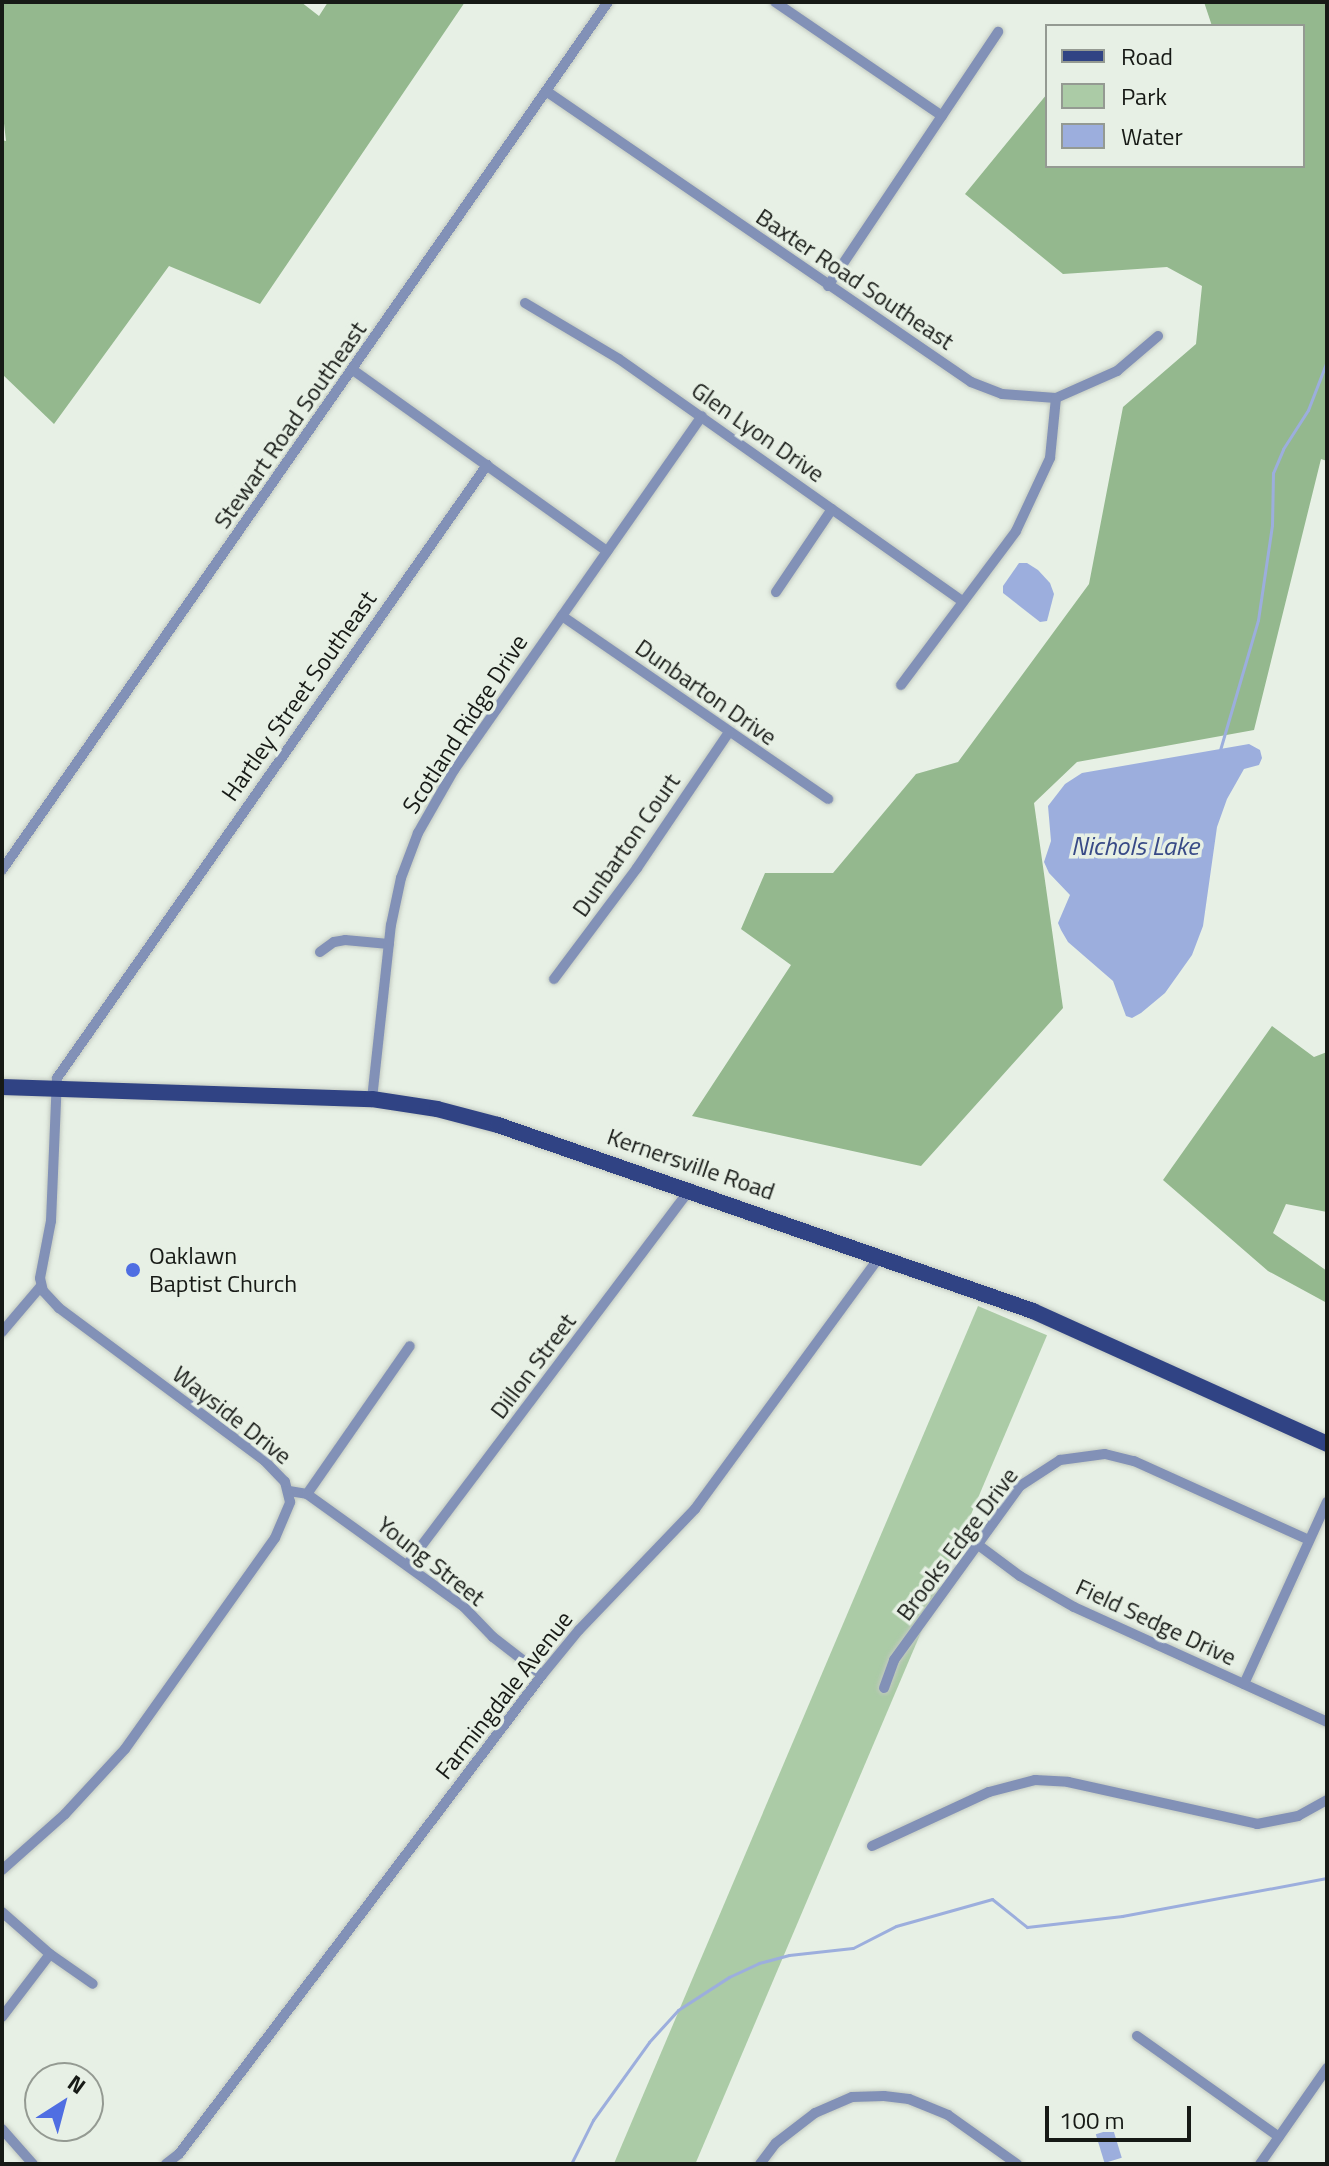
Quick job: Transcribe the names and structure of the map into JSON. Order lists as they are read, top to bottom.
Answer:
{
  "streets": {
    "main road": ["Kernersville Road"],
    "street": [
      "Baxter Road Southeast",
      "Stewart Road Southeast",
      "Glen Lyon Drive",
      "Dunbarton Drive",
      "Hartley Street Southeast",
      "Scotland Ridge Drive",
      "Dunbarton Court",
      "Dillon Street",
      "Wayside Drive",
      "Brooks Edge Drive",
      "Young Street",
      "Field Sedge Drive",
      "Farmingdale Avenue"
    ]
  },
  "crossings": [
    ["Baxter Road Southeast", "Stewart Road Southeast"],
    ["Glen Lyon Drive", "Scotland Ridge Drive"],
    ["Dunbarton Drive", "Scotland Ridge Drive"],
    ["Dunbarton Drive", "Dunbarton Court"],
    ["Hartley Street Southeast", "Kernersville Road"],
    ["Scotland Ridge Drive", "Kernersville Road"],
    ["Kernersville Road", "Dillon Street"],
    ["Kernersville Road", "Farmingdale Avenue"],
    ["Dillon Street", "Young Street"],
    ["Wayside Drive", "Young Street"],
    ["Brooks Edge Drive", "Field Sedge Drive"],
    ["Young Street", "Farmingdale Avenue"]
  ],
  "water": ["Nichols Lake"],
  "places": ["Oaklawn Baptist Church"],
  "legend": ["Road", "Park", "Water"],
  "scale_bar": "100 m",
  "north": "top right"
}
